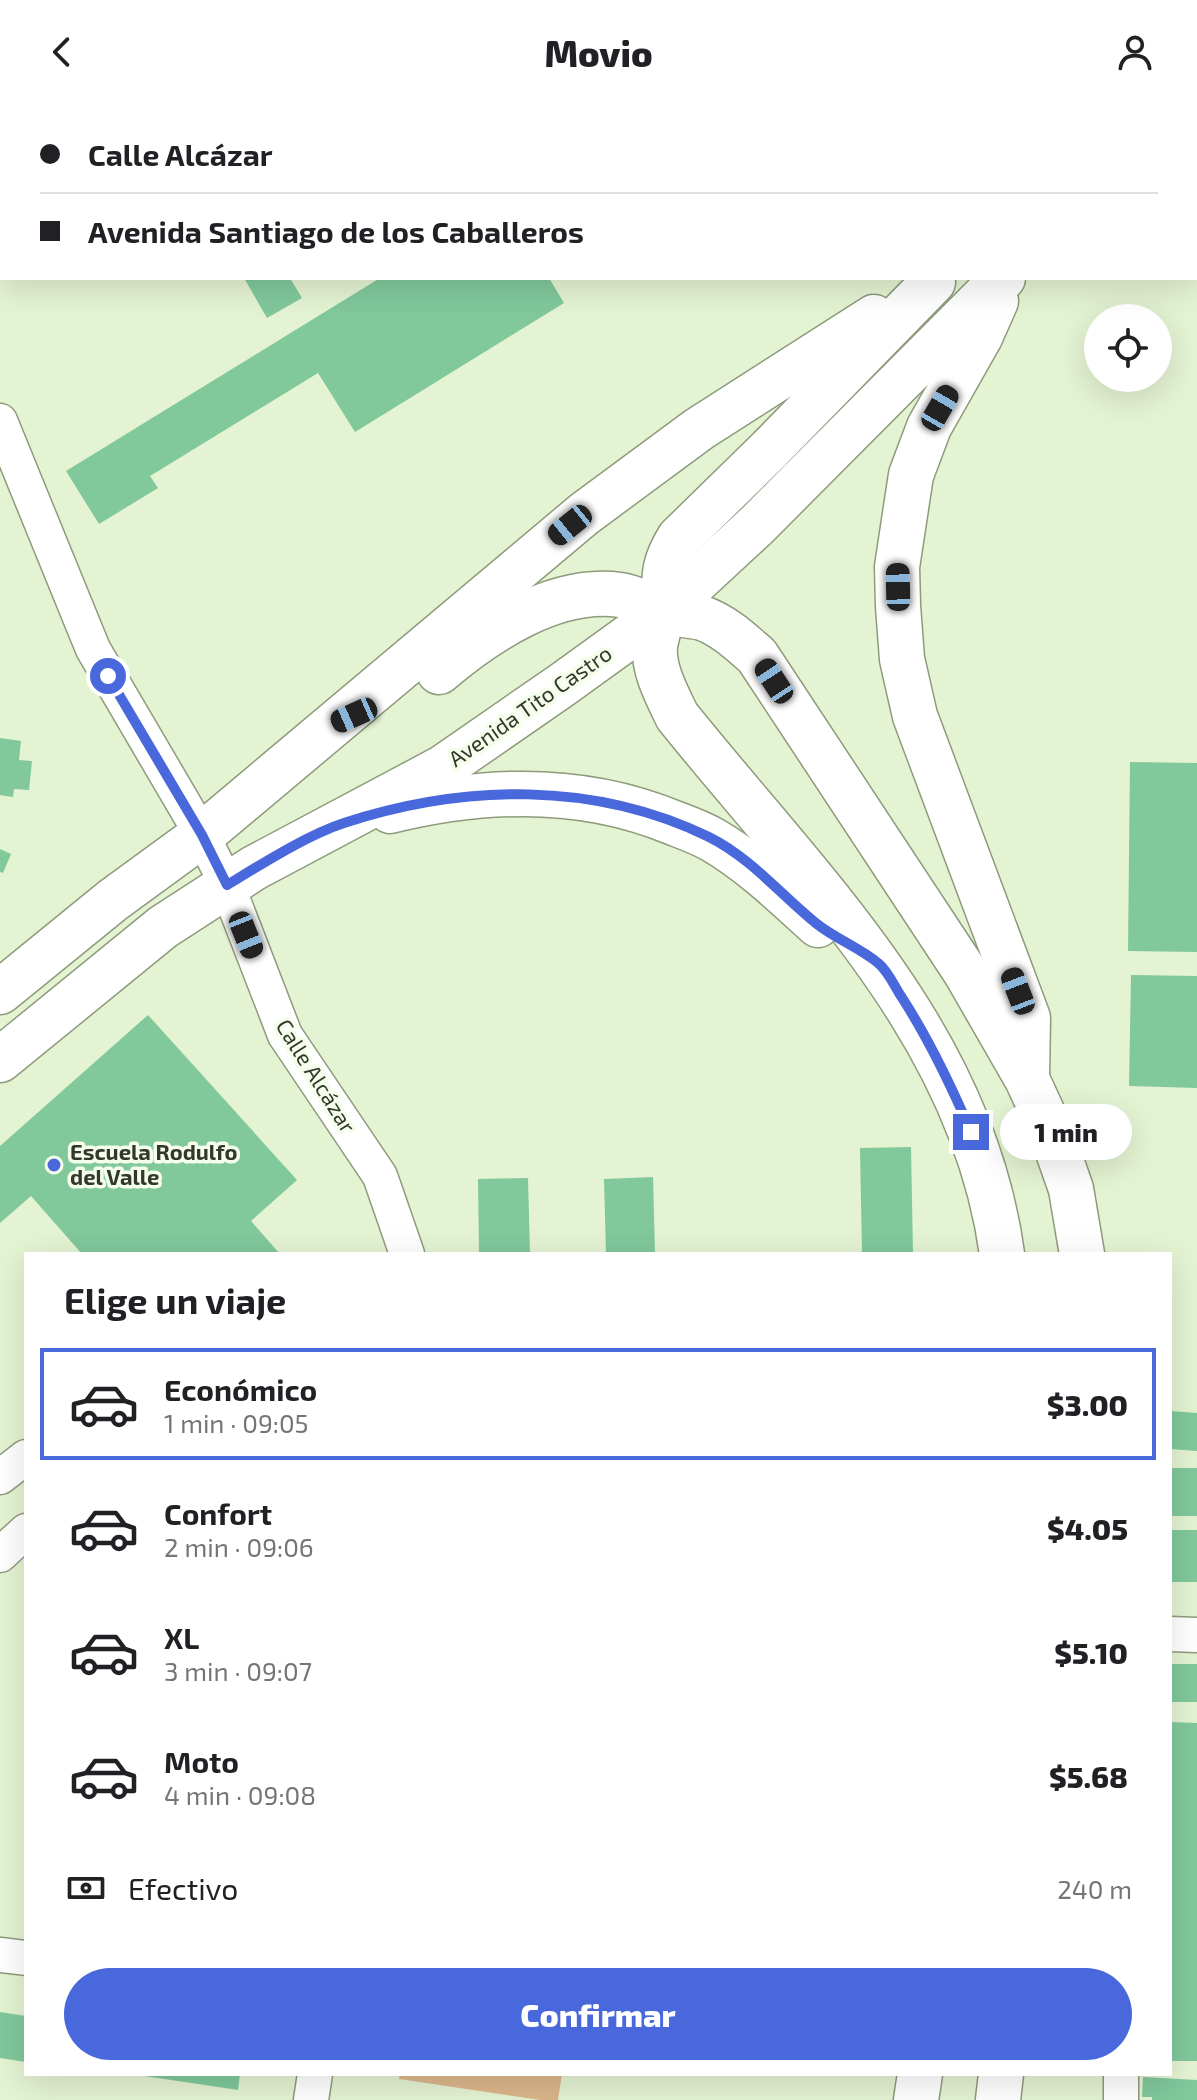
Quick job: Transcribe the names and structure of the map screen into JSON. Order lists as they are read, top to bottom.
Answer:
{
  "streets": {
    "main road": ["Avenida Tito Castro"],
    "street": ["Calle Alcázar"]
  },
  "crossings": [
    ["Avenida Tito Castro", "Calle Alcázar"]
  ],
  "places": ["Escuela Rodulfo del Valle"],
  "page": {
    "header": "Movio",
    "banner": ["Calle Alcázar", "Avenida Santiago de los Caballeros"],
    "bubble": "1 min",
    "heading": "Elige un viaje",
    "list": [
      {
        "name": "Económico",
        "note": "1 min · 09:05",
        "value": "$3.00"
      },
      {
        "name": "Confort",
        "note": "2 min · 09:06",
        "value": "$4.05"
      },
      {
        "name": "XL",
        "note": "3 min · 09:07",
        "value": "$5.10"
      },
      {
        "name": "Moto",
        "note": "4 min · 09:08",
        "value": "$5.68"
      }
    ],
    "pay": ["Efectivo", "240 m"],
    "buttons": "Confirmar"
  }
}
